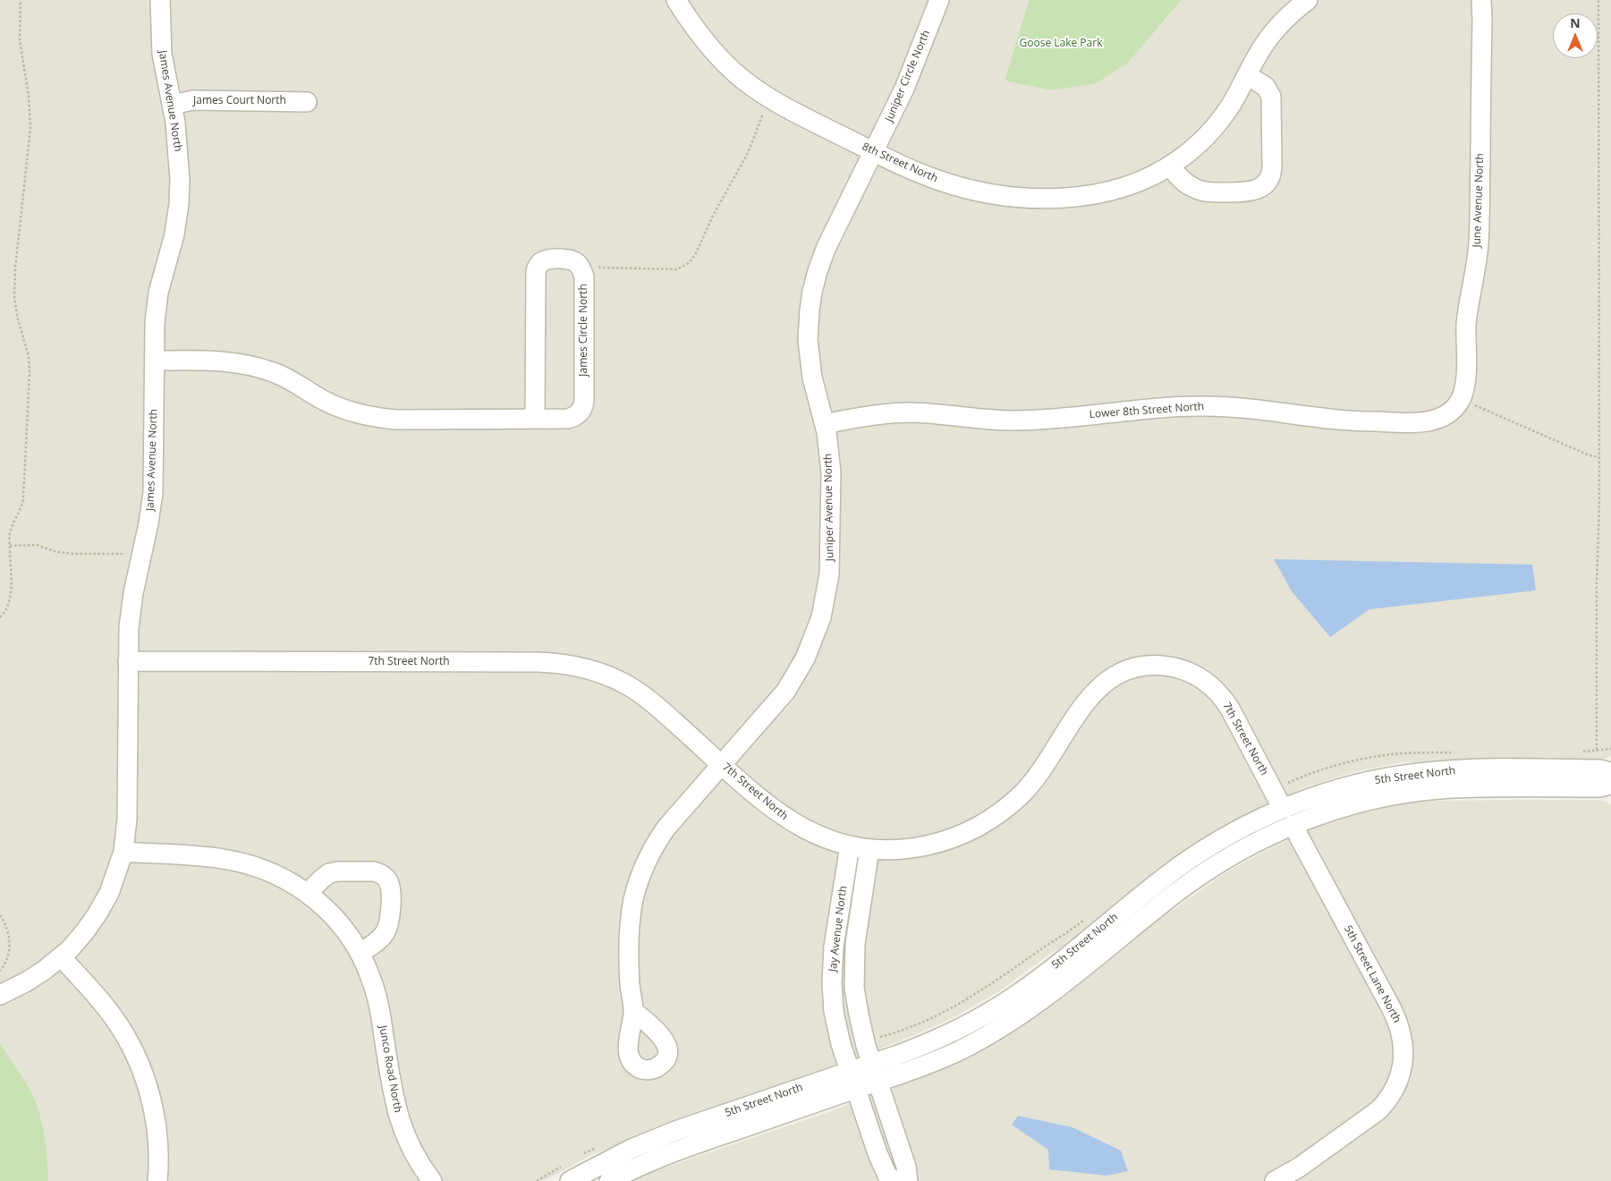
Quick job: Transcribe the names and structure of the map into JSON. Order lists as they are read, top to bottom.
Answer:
{
  "streets": {
    "street": [
      "Juniper Circle North",
      "James Avenue North",
      "James Court North",
      "8th Street North",
      "June Avenue North",
      "James Circle North",
      "Lower 8th Street North",
      "Juniper Avenue North",
      "7th Street North",
      "5th Street North",
      "Jay Avenue North",
      "5th Street Lane North",
      "Junco Road North"
    ]
  },
  "crossings": [
    ["Juniper Circle North", "8th Street North"],
    ["Juniper Circle North", "Juniper Avenue North"],
    ["James Avenue North", "James Court North"],
    ["James Avenue North", "James Circle North"],
    ["James Avenue North", "7th Street North"],
    ["James Avenue North", "Junco Road North"],
    ["8th Street North", "Juniper Avenue North"],
    ["June Avenue North", "Lower 8th Street North"],
    ["Lower 8th Street North", "Juniper Avenue North"],
    ["Juniper Avenue North", "7th Street North"],
    ["7th Street North", "5th Street North"],
    ["7th Street North", "Jay Avenue North"],
    ["5th Street North", "Jay Avenue North"],
    ["5th Street North", "5th Street Lane North"]
  ],
  "parks": ["Goose Lake Park"],
  "north": "top"
}
